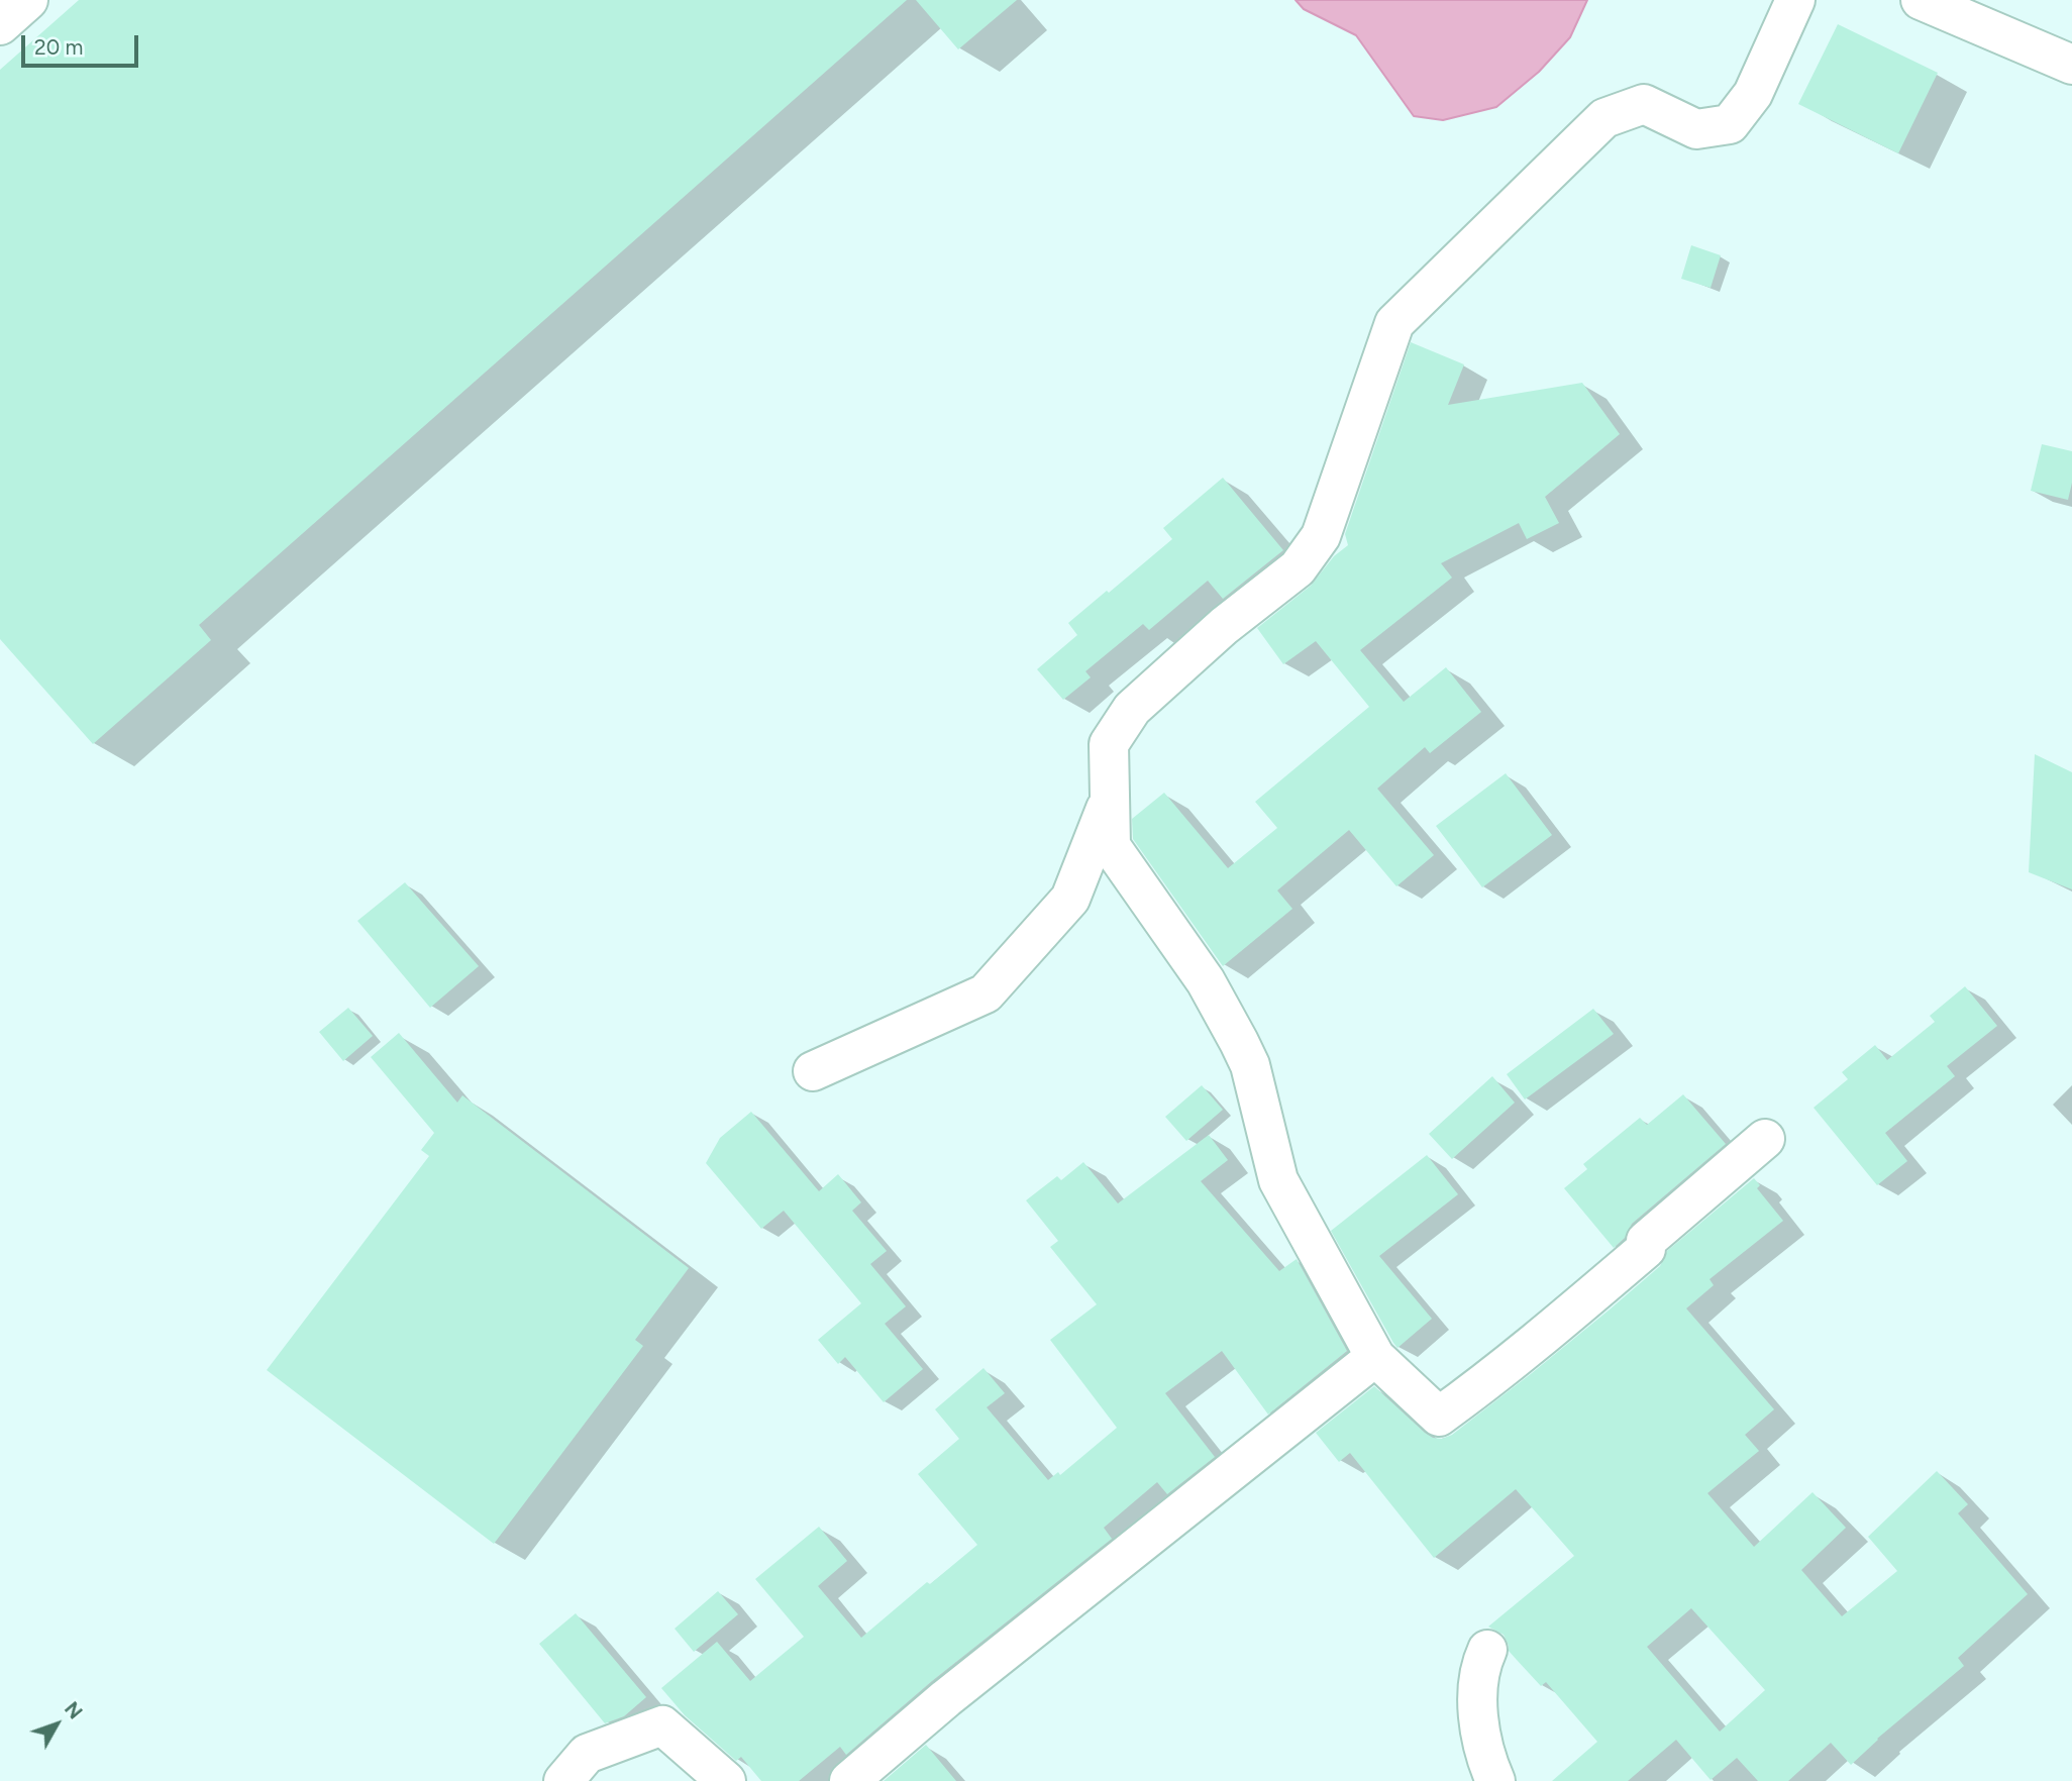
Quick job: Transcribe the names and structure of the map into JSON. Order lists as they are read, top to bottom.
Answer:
{
  "scale_bar": "20 m",
  "north": "top right"
}
